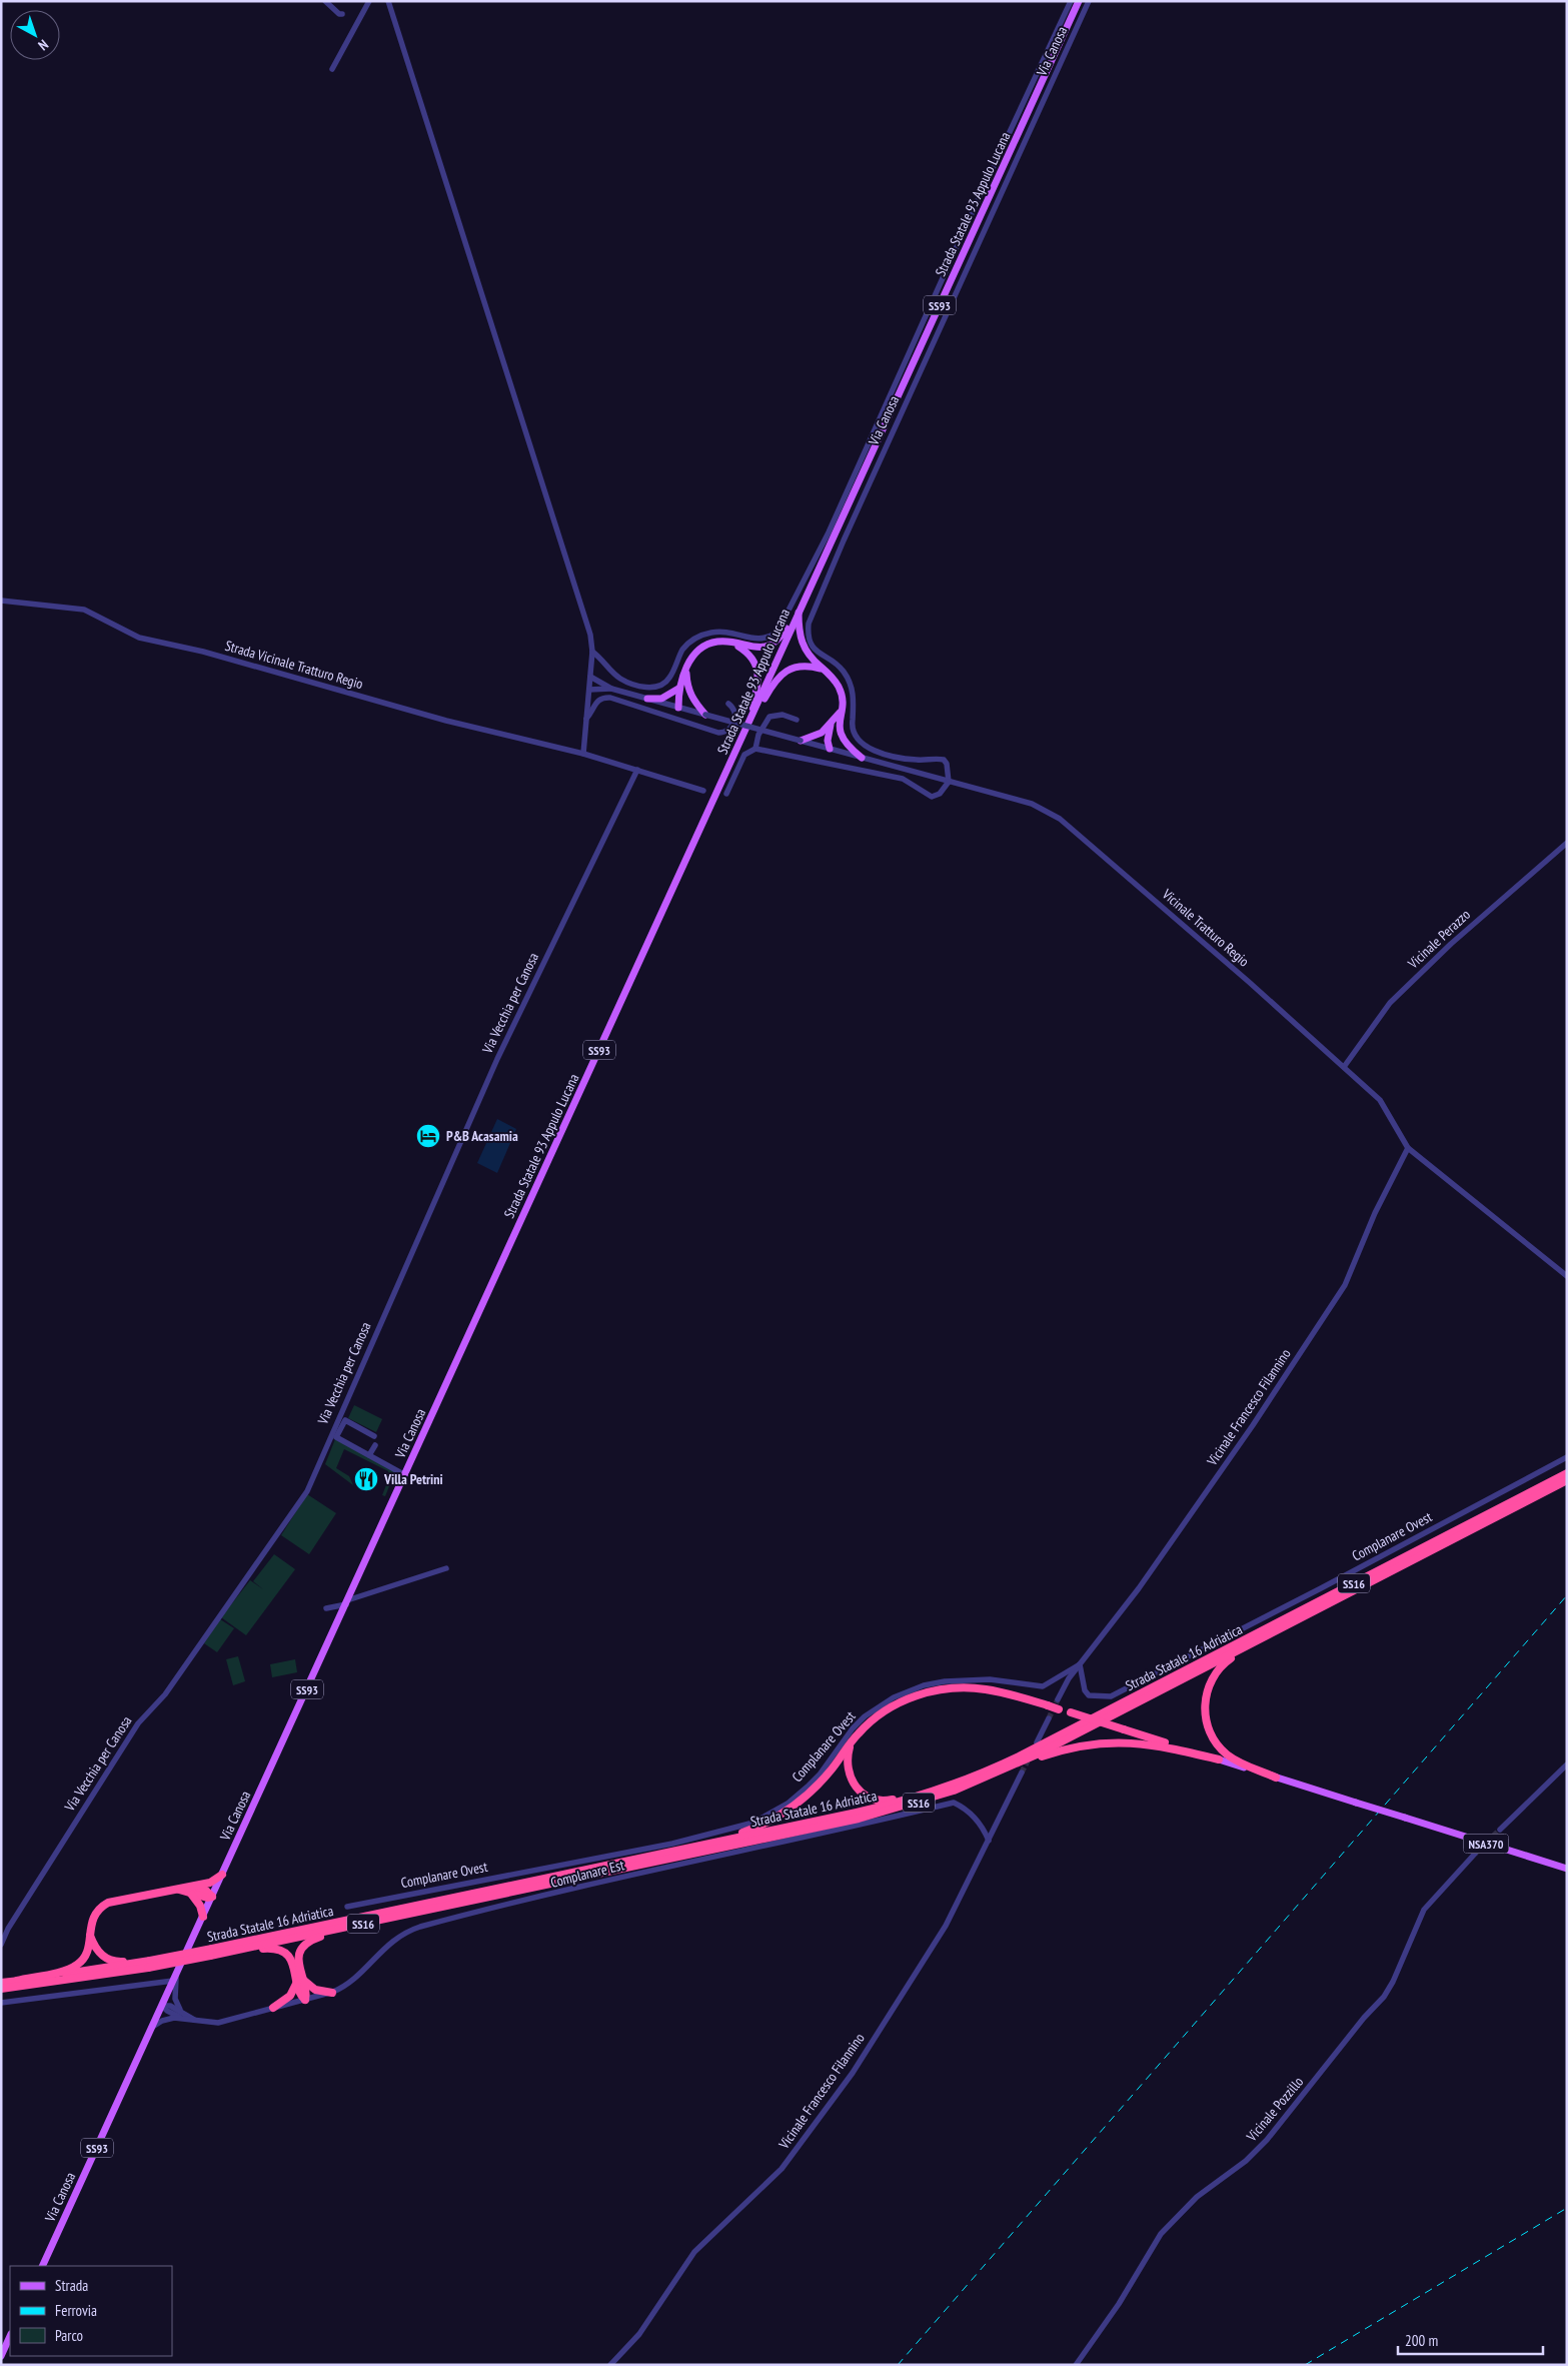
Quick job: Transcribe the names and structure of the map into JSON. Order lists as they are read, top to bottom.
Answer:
{
  "streets": {
    "highway": ["SS16", "Strada Statale 16 Adriatica"],
    "main road": [
      "Via Canosa",
      "Strada Statale 93 Appulo Lucana",
      "SS93",
      "NSA370"
    ],
    "street": [
      "Strada Vicinale Tratturo Regio",
      "Vicinale Tratturo Regio",
      "Vicinale Perazzo",
      "Via Vecchia per Canosa",
      "Vicinale Francesco Filannino",
      "Complanare Ovest",
      "Complanare Est",
      "Vicinale Pozzillo"
    ]
  },
  "crossings": [
    ["Via Canosa", "Strada Statale 93 Appulo Lucana"],
    ["Via Canosa", "Vicinale Tratturo Regio"],
    ["Via Canosa", "SS16"],
    ["Via Canosa", "Complanare Est"],
    ["Strada Vicinale Tratturo Regio", "Via Vecchia per Canosa"],
    ["Vicinale Tratturo Regio", "Vicinale Perazzo"],
    ["Vicinale Tratturo Regio", "Vicinale Francesco Filannino"],
    ["Vicinale Francesco Filannino", "Complanare Ovest"],
    ["Vicinale Francesco Filannino", "Complanare Est"],
    ["SS16", "Strada Statale 16 Adriatica"],
    ["SS16", "NSA370"],
    ["SS16", "Complanare Est"]
  ],
  "places": {
    "hotel": ["P&B Acasamia"],
    "restaurant": ["Villa Petrini"]
  },
  "legend": ["Strada", "Ferrovia", "Parco"],
  "scale_bar": "200 m",
  "north": "bottom right"
}
